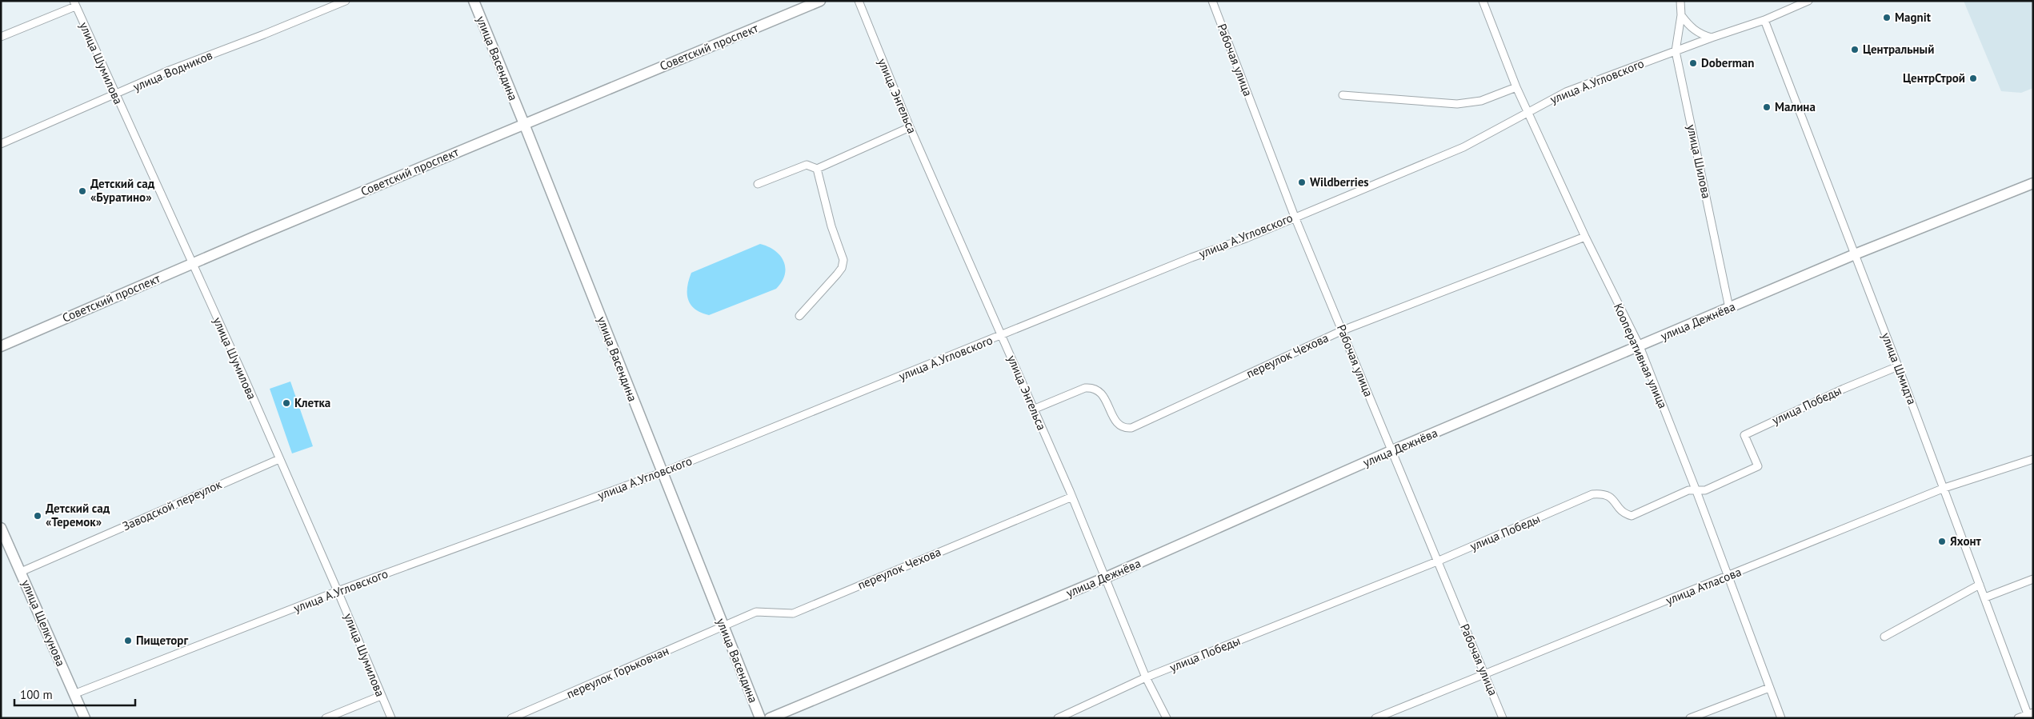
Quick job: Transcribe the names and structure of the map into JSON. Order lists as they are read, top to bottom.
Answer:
{
  "streets": {
    "main road": [
      "Советский проспект",
      "улица Васендина",
      "улица Дежнёва",
      "улица Щелкунова"
    ],
    "street": [
      "Рабочая улица",
      "улица Шумилова",
      "улица Водников",
      "улица А.Угловского",
      "улица Энгельса",
      "улица Шилова",
      "переулок Чехова",
      "Кооперативная улица",
      "улица Шмидта",
      "улица Победы",
      "Заводской переулок",
      "улица Атласова",
      "переулок Горьковчан"
    ]
  },
  "crossings": [
    ["Советский проспект", "улица Васендина"],
    ["Советский проспект", "улица Шумилова"],
    ["улица Васендина", "улица А.Угловского"],
    ["улица Васендина", "переулок Чехова"],
    ["улица Васендина", "переулок Горьковчан"],
    ["Рабочая улица", "улица А.Угловского"],
    ["Рабочая улица", "улица Дежнёва"],
    ["Рабочая улица", "переулок Чехова"],
    ["Рабочая улица", "улица Победы"],
    ["Рабочая улица", "улица Атласова"],
    ["улица Шумилова", "улица Водников"],
    ["улица Шумилова", "улица А.Угловского"],
    ["улица Шумилова", "Заводской переулок"],
    ["улица А.Угловского", "улица Энгельса"],
    ["улица А.Угловского", "улица Шилова"],
    ["улица А.Угловского", "Кооперативная улица"],
    ["улица А.Угловского", "улица Шмидта"],
    ["улица А.Угловского", "улица Щелкунова"],
    ["улица Энгельса", "улица Дежнёва"],
    ["улица Энгельса", "переулок Чехова"],
    ["улица Энгельса", "улица Победы"],
    ["улица Шилова", "улица Дежнёва"],
    ["улица Дежнёва", "Кооперативная улица"],
    ["улица Дежнёва", "улица Шмидта"],
    ["переулок Чехова", "Кооперативная улица"],
    ["переулок Чехова", "переулок Горьковчан"],
    ["Кооперативная улица", "улица Победы"],
    ["Кооперативная улица", "улица Атласова"],
    ["улица Шмидта", "улица Победы"],
    ["улица Шмидта", "улица Атласова"],
    ["Заводской переулок", "улица Щелкунова"]
  ],
  "places": [
    "Magnit",
    "Центральный",
    "Doberman",
    "ЦентрСтрой",
    "Малина",
    "Wildberries",
    "Детский сад «Буратино»",
    "Клетка",
    "Детский сад «Теремок»",
    "Яхонт",
    "Пищеторг"
  ],
  "scale_bar": "100 m"
}
